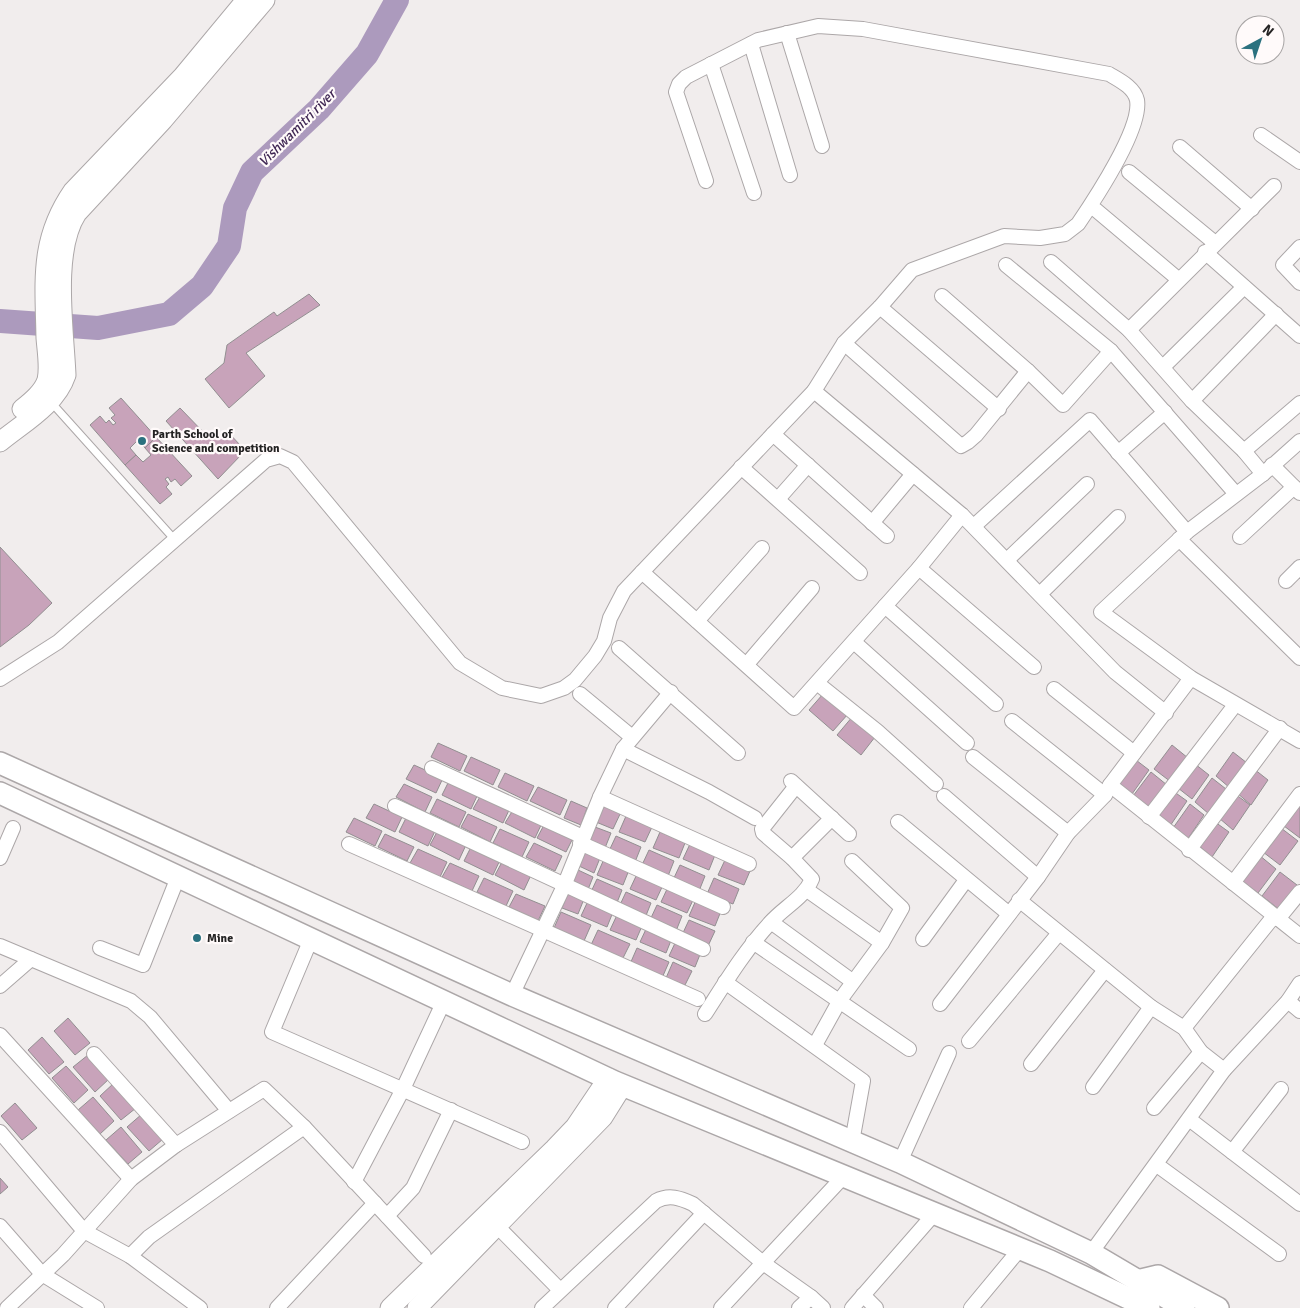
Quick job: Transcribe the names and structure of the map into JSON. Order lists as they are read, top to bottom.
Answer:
{
  "water": ["Vishwamitri river"],
  "places": ["Parth School of Science and competition", "Mine"],
  "north": "top right"
}
